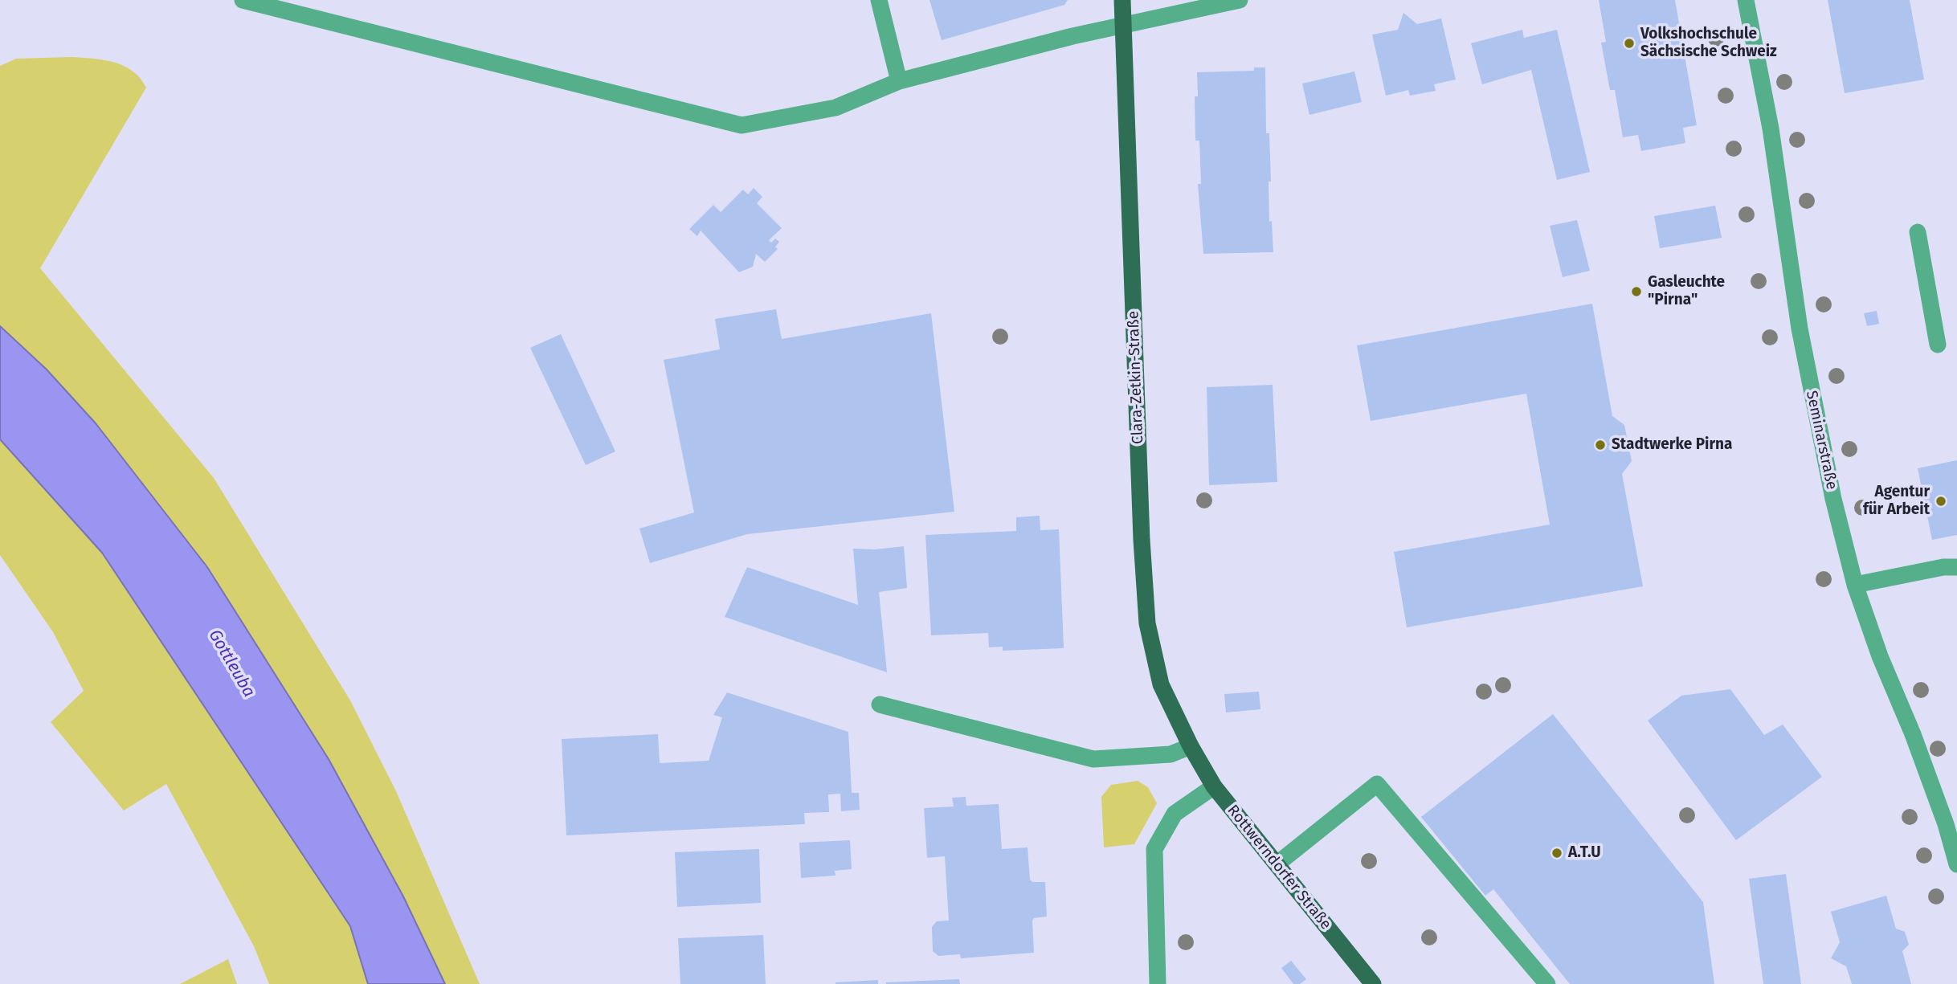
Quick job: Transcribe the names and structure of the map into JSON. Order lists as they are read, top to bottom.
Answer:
{
  "streets": {
    "main road": ["Clara-Zetkin-Straße", "Rottwerndorfer Straße"],
    "street": ["Seminarstraße"]
  },
  "crossings": [
    ["Clara-Zetkin-Straße", "Rottwerndorfer Straße"]
  ],
  "water": ["Gottleuba"],
  "places": [
    "Volkshochschule Sächsische Schweiz",
    "Gasleuchte \"Pirna\"",
    "Stadtwerke Pirna",
    "Agentur für Arbeit",
    "A.T.U"
  ]
}
